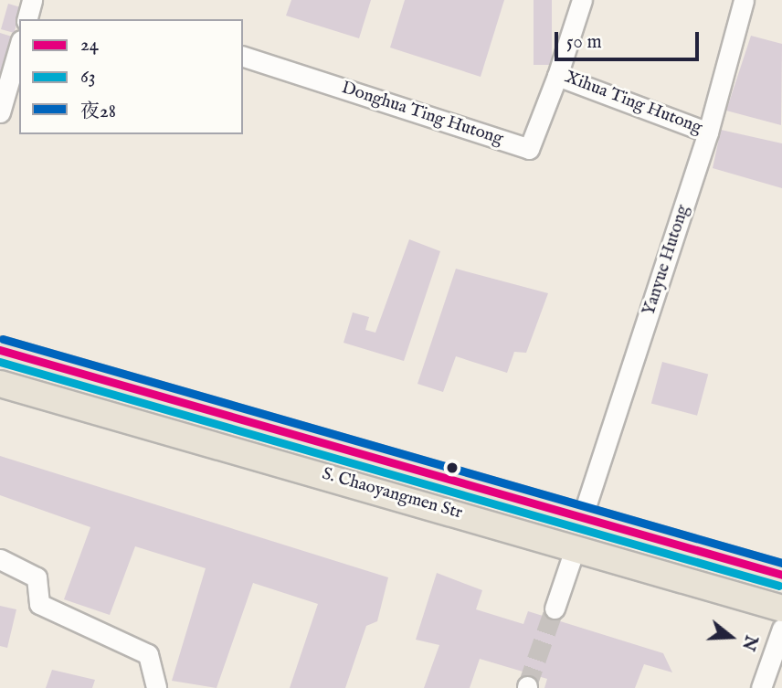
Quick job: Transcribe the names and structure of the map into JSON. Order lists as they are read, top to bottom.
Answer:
{
  "streets": {
    "main road": ["S. Chaoyangmen Str"],
    "street": ["Xihua Ting Hutong", "Donghua Ting Hutong", "Yanyue Hutong"]
  },
  "crossings": [
    ["Xihua Ting Hutong", "Donghua Ting Hutong"],
    ["Xihua Ting Hutong", "Yanyue Hutong"]
  ],
  "lines": ["transit line 夜28", "transit line 24", "transit line 63"],
  "legend": ["24", "63", "夜28"],
  "scale_bar": "50 m",
  "north": "right"
}
